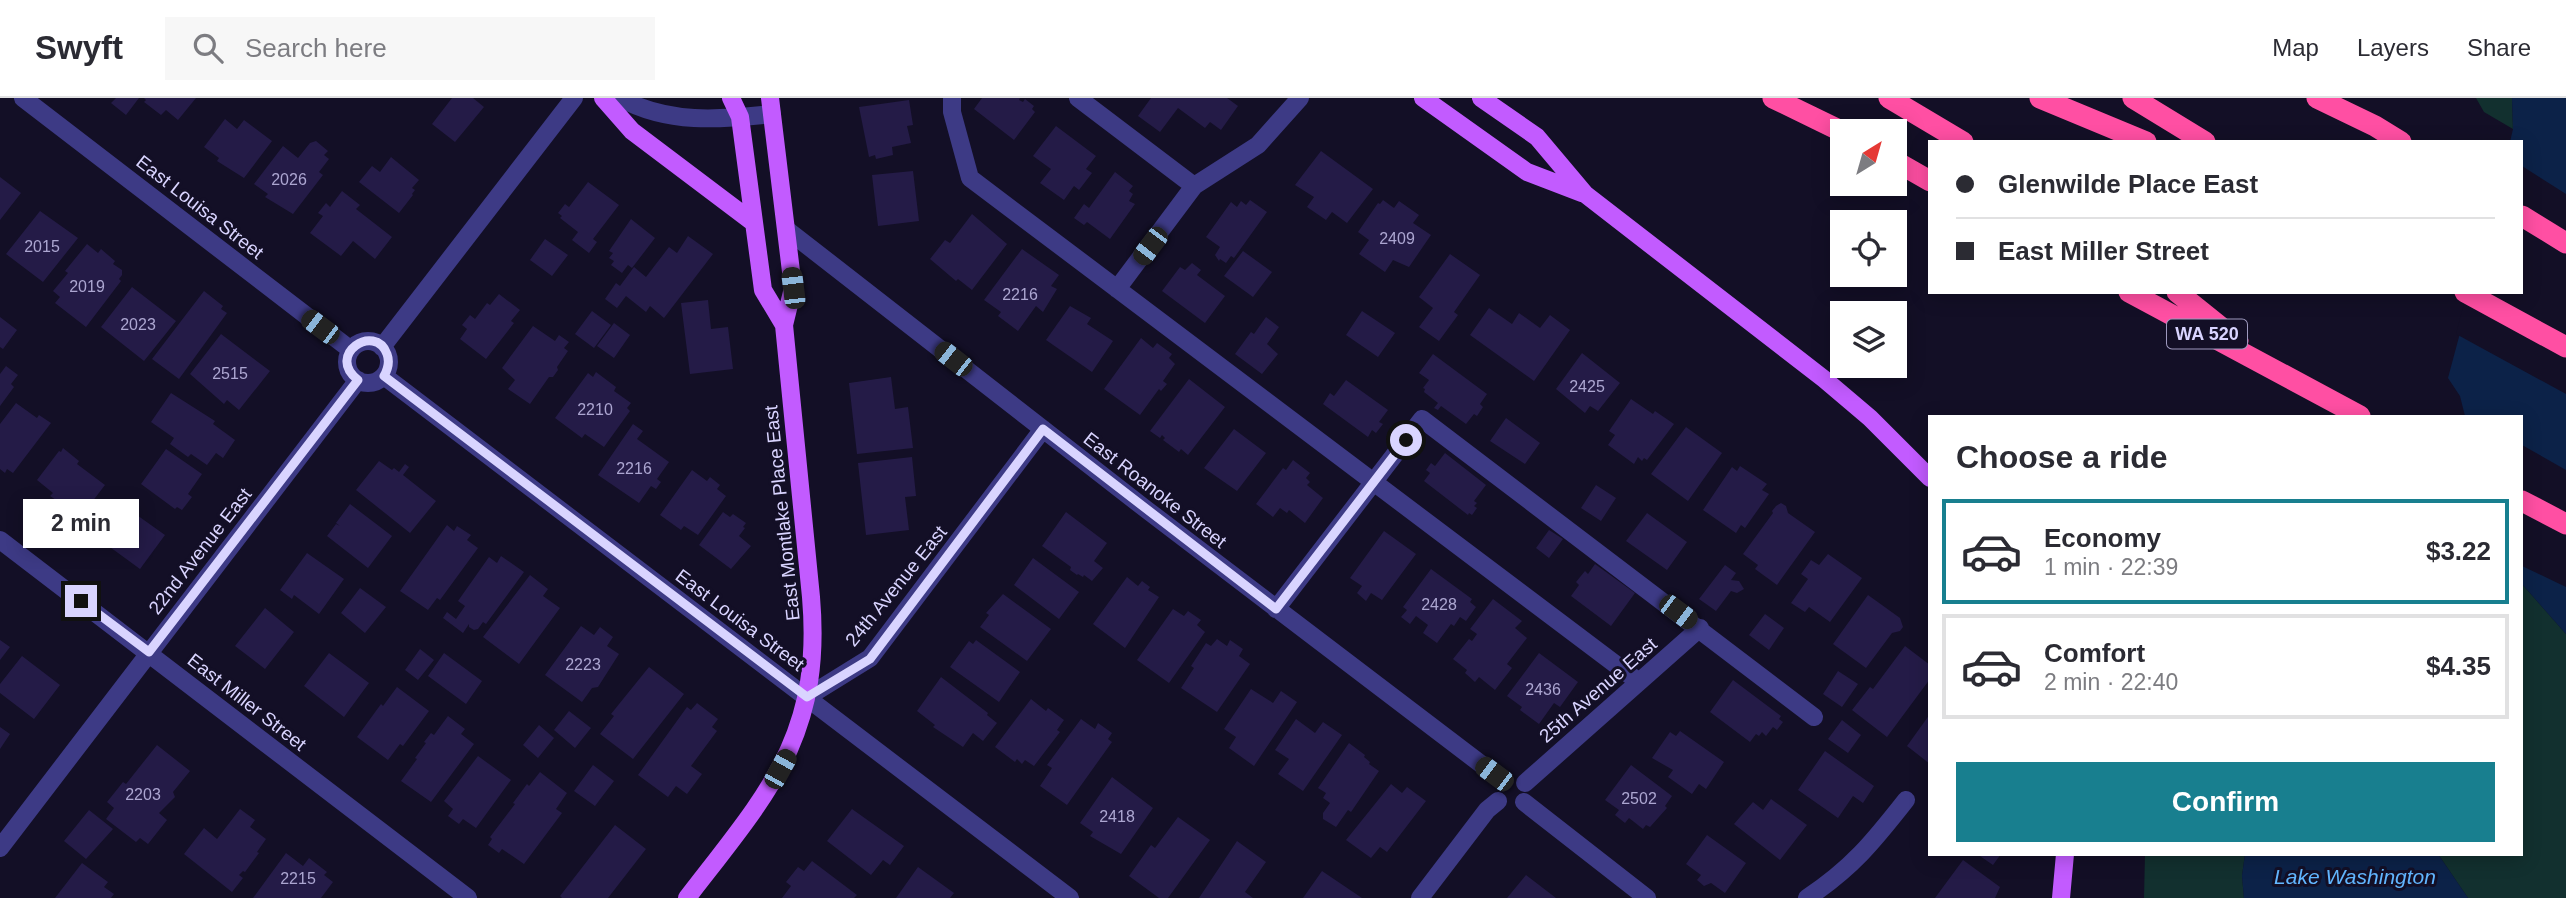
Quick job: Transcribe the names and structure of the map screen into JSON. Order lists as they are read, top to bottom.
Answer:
{
  "streets": {
    "highway": ["WA 520"],
    "main road": ["East Montlake Place East"],
    "street": [
      "East Louisa Street",
      "East Roanoke Street",
      "22nd Avenue East",
      "24th Avenue East",
      "25th Avenue East",
      "East Miller Street"
    ]
  },
  "crossings": [
    ["East Louisa Street", "East Montlake Place East"],
    ["East Louisa Street", "22nd Avenue East"],
    ["East Louisa Street", "24th Avenue East"],
    ["East Roanoke Street", "East Montlake Place East"],
    ["East Roanoke Street", "24th Avenue East"],
    ["East Roanoke Street", "25th Avenue East"],
    ["East Montlake Place East", "24th Avenue East"],
    ["22nd Avenue East", "East Miller Street"]
  ],
  "water": ["Lake Washington"],
  "house_numbers": [
    "2026",
    "2409",
    "2015",
    "2019",
    "2216",
    "2023",
    "2515",
    "2425",
    "2210",
    "2216",
    "2428",
    "2223",
    "2436",
    "2203",
    "2502",
    "2418",
    "2215"
  ],
  "north": "top right",
  "page": {
    "header": "Swyft",
    "search": "Search here",
    "nav": ["Map", "Layers", "Share"],
    "banner": ["Glenwilde Place East", "East Miller Street"],
    "heading": "Choose a ride",
    "bubble": "2 min",
    "list": [
      {
        "name": "Economy",
        "note": "1 min · 22:39",
        "value": "$3.22"
      },
      {
        "name": "Comfort",
        "note": "2 min · 22:40",
        "value": "$4.35"
      }
    ],
    "buttons": "Confirm"
  }
}
